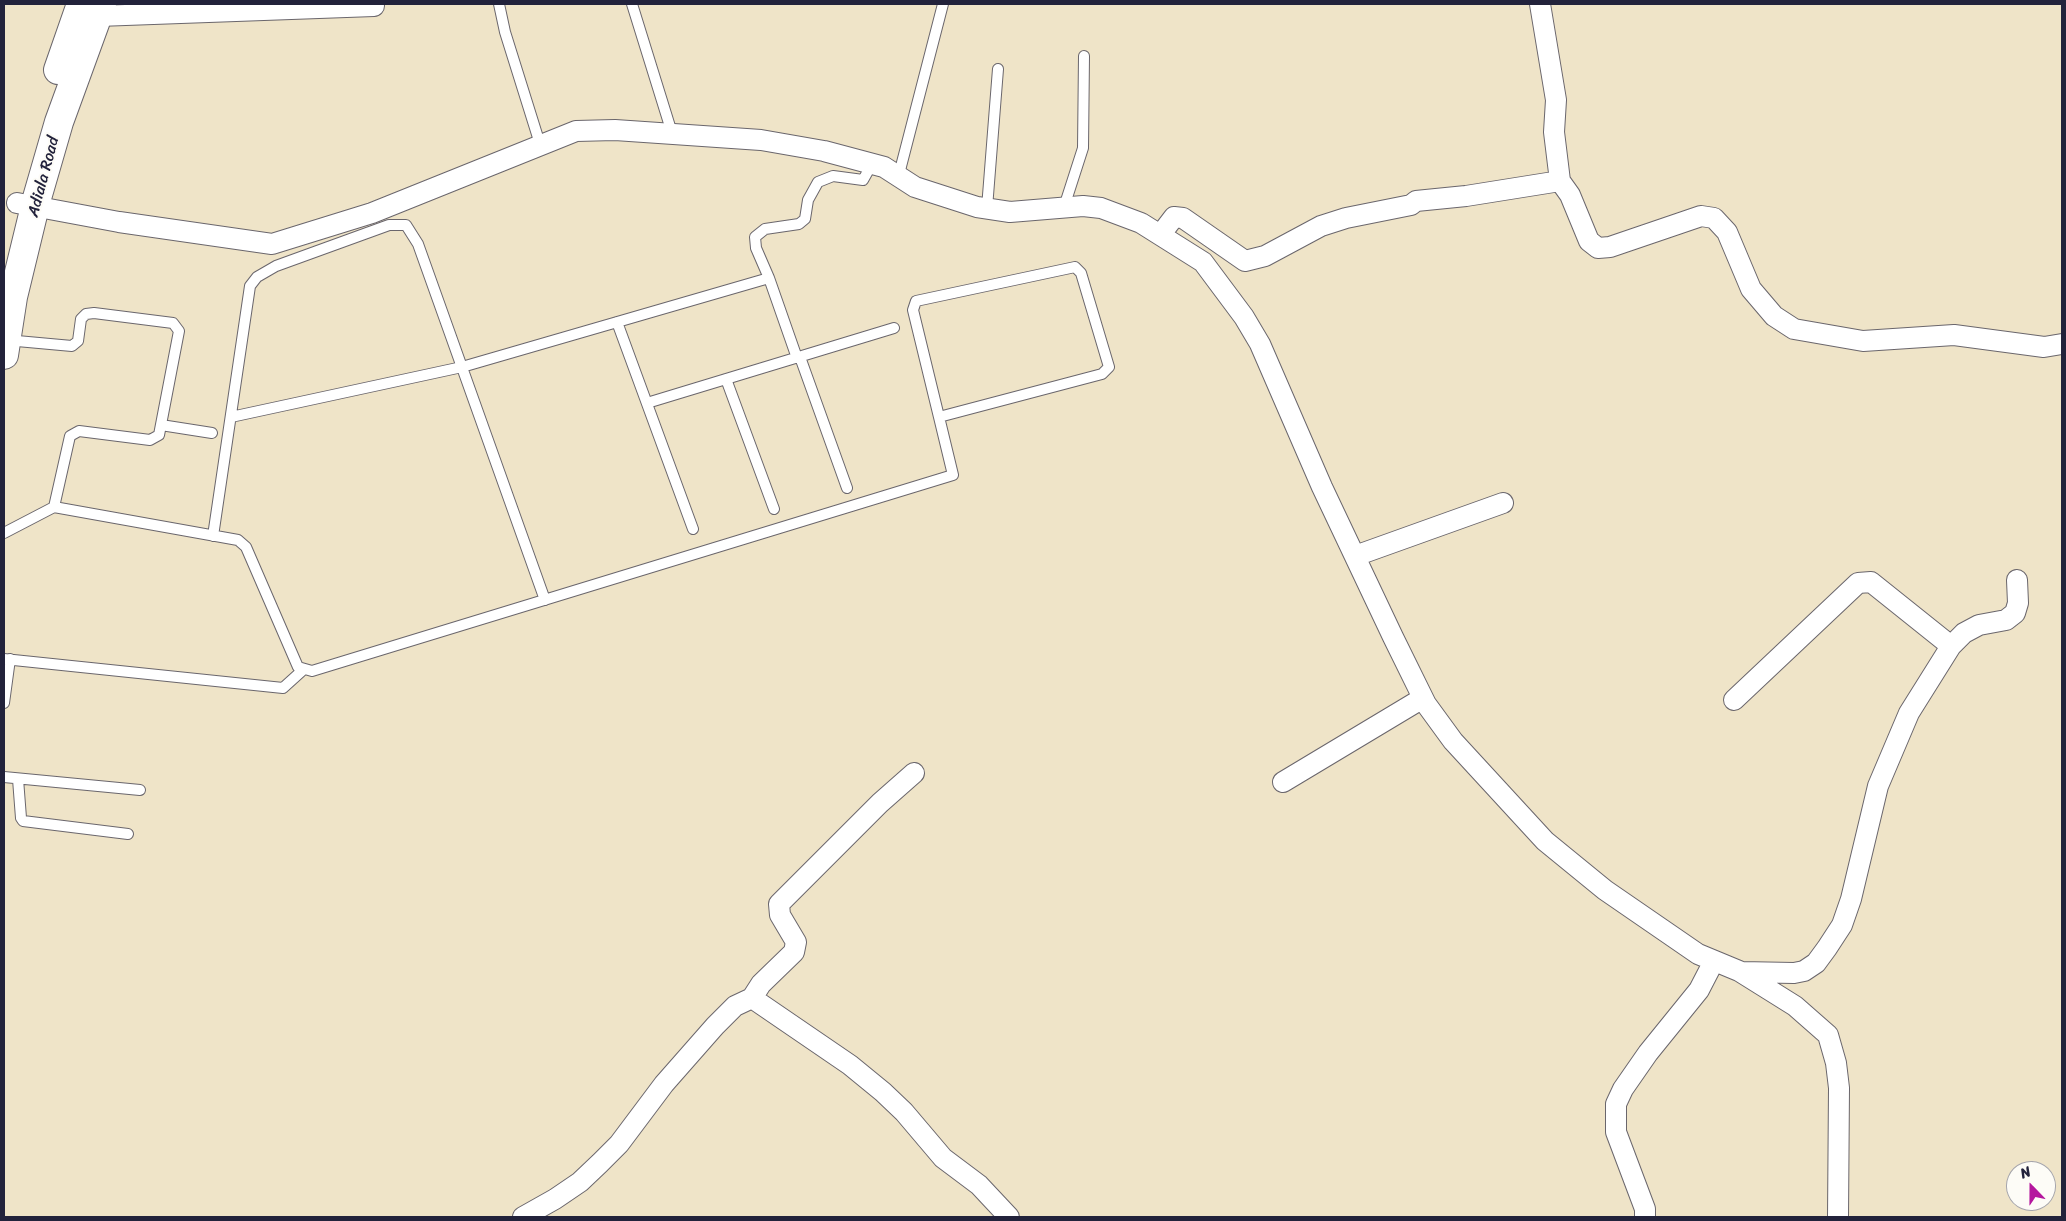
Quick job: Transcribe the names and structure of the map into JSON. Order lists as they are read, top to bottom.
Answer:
{
  "streets": {
    "main road": ["Adiala Road"]
  },
  "north": "top"
}
